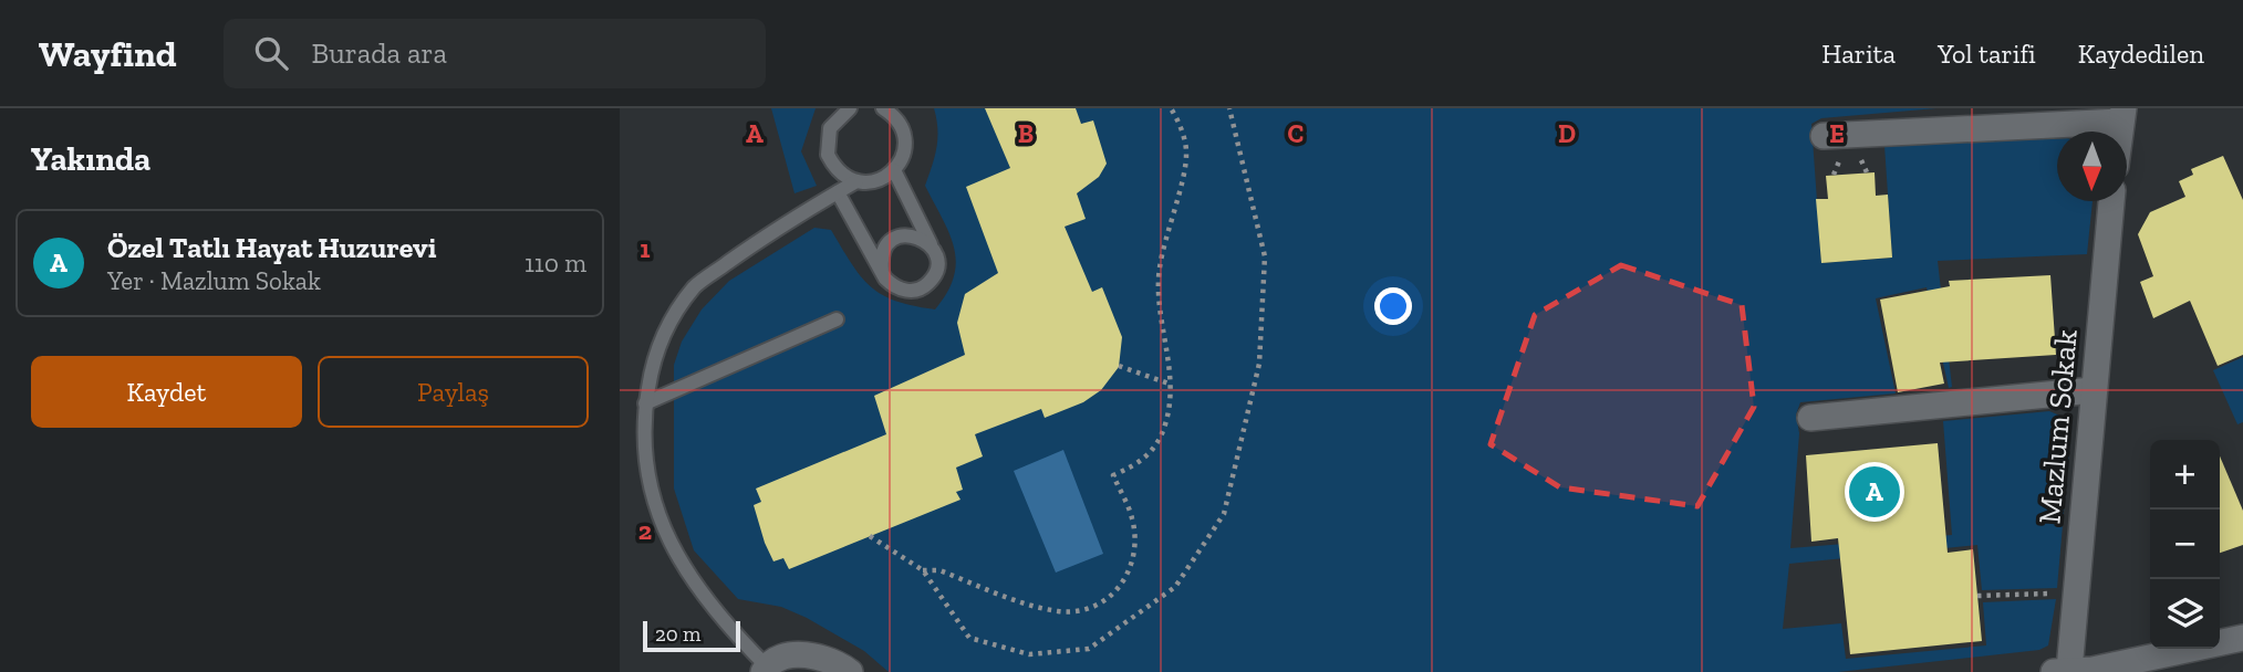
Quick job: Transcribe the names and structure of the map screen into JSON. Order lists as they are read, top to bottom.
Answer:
{
  "streets": {
    "street": ["Mazlum Sokak"]
  },
  "scale_bar": "20 m",
  "north": "bottom",
  "page": {
    "header": "Wayfind",
    "search": "Burada ara",
    "nav": ["Harita", "Yol tarifi", "Kaydedilen"],
    "heading": "Yakında",
    "list": [
      {
        "mark": "A",
        "name": "Özel Tatlı Hayat Huzurevi",
        "note": "Yer · Mazlum Sokak",
        "value": "110 m"
      }
    ],
    "buttons": ["Kaydet", "Paylaş"],
    "map_buttons": ["+", "−"],
    "pins": "A",
    "scale": "20 m"
  },
  "grid": {
    "columns": [
      "A",
      "B",
      "C",
      "D",
      "E"
    ],
    "rows": ["1", "2"]
  }
}
